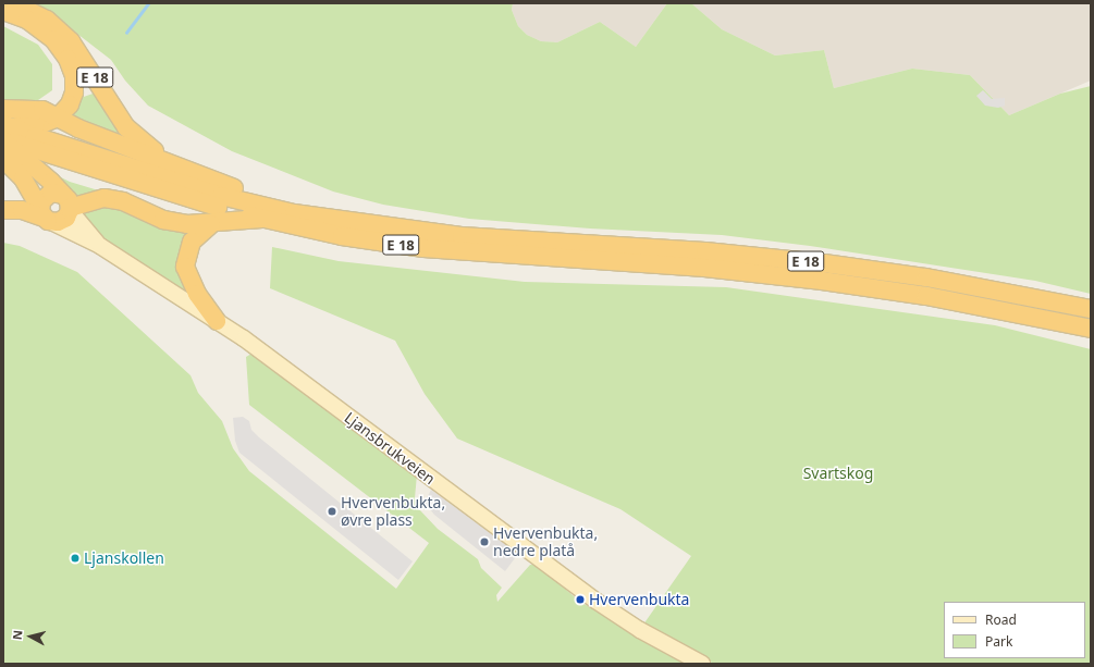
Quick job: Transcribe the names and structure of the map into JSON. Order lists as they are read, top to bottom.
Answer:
{
  "streets": {
    "highway": ["E 18"],
    "main road": ["Ljansbrukveien"]
  },
  "crossings": [
    ["E 18", "Ljansbrukveien"]
  ],
  "parks": ["Svartskog"],
  "places": [
    "Hvervenbukta, øvre plass",
    "Hvervenbukta, nedre platå",
    "Ljanskollen",
    "Hvervenbukta"
  ],
  "legend": ["Road", "Park"],
  "north": "left"
}
